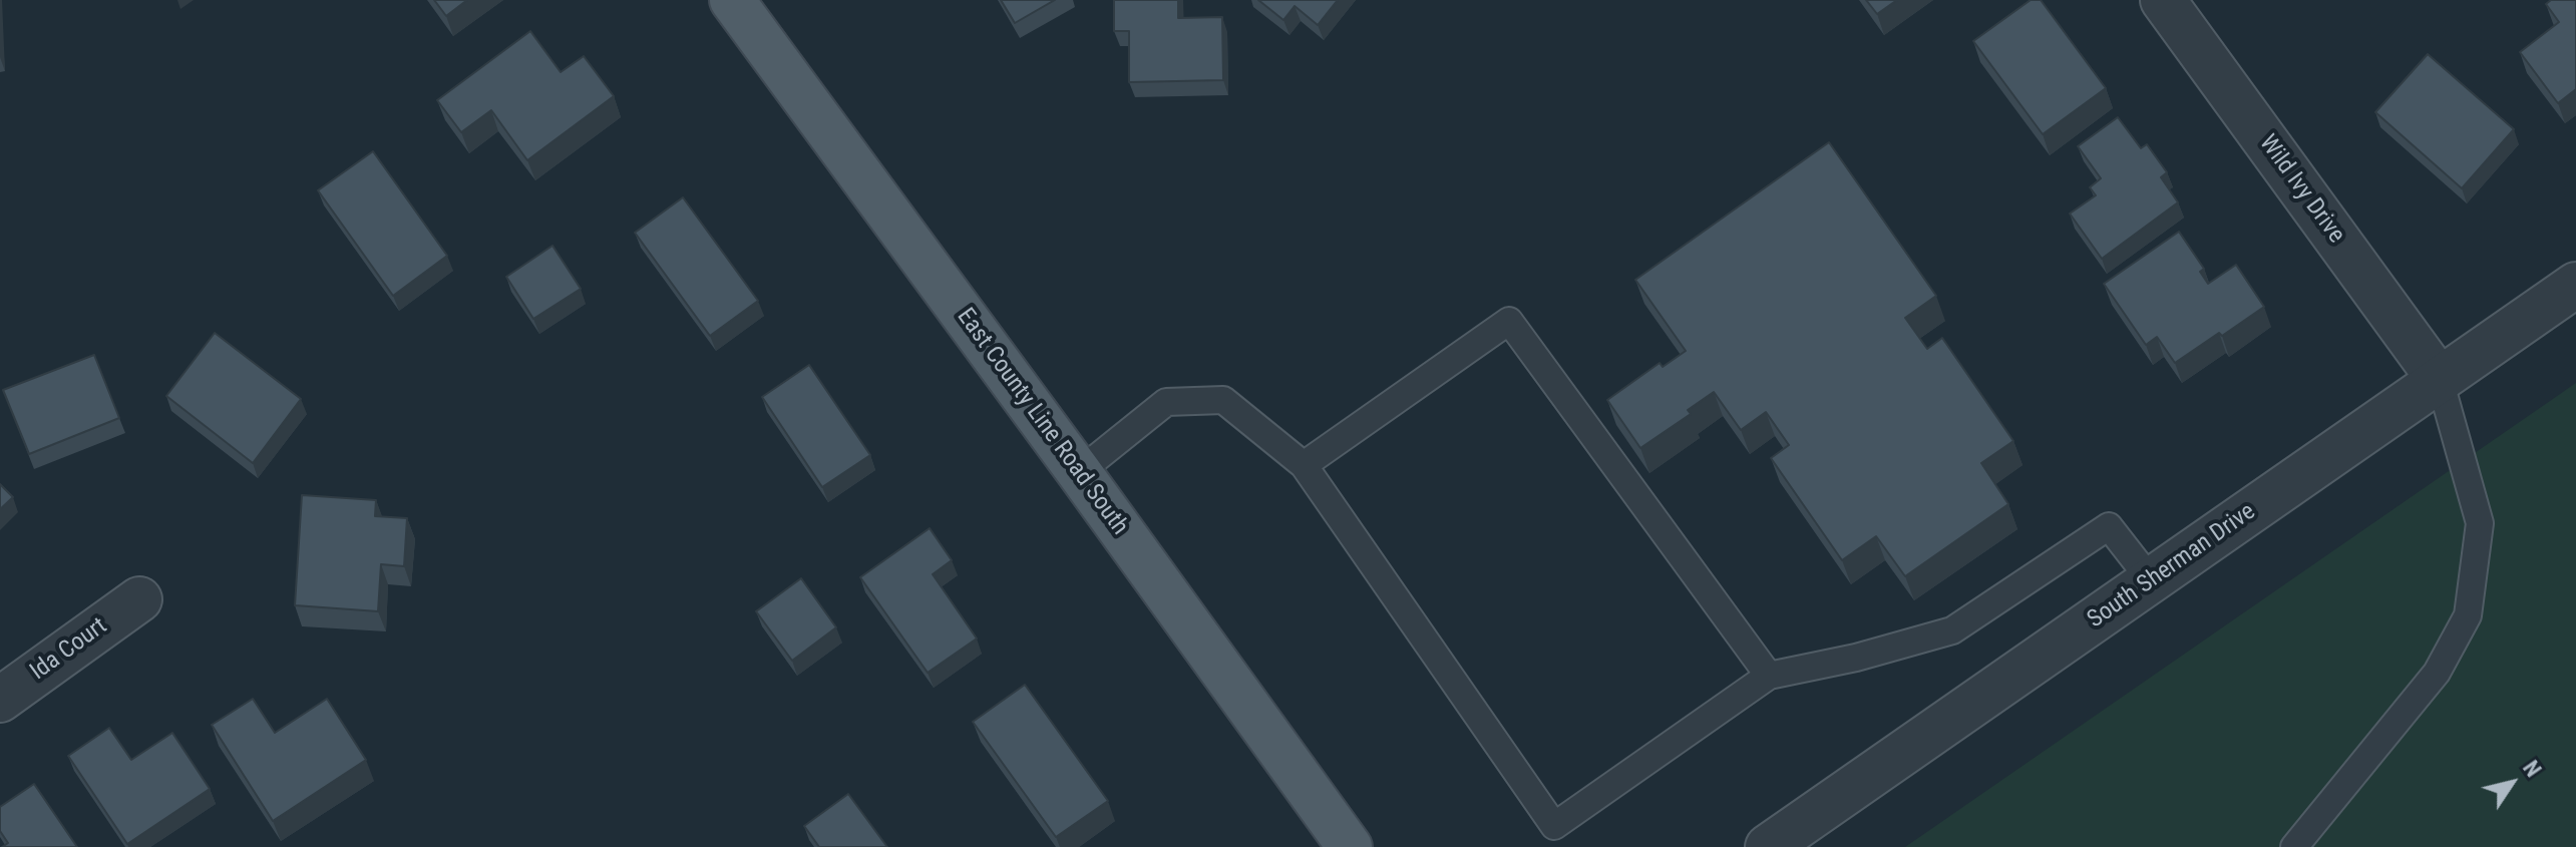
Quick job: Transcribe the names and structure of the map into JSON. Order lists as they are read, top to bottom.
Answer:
{
  "streets": {
    "main road": ["East County Line Road South"],
    "street": ["Wild Ivy Drive", "South Sherman Drive", "Ida Court"]
  },
  "crossings": [
    ["Wild Ivy Drive", "South Sherman Drive"]
  ],
  "north": "top right"
}
